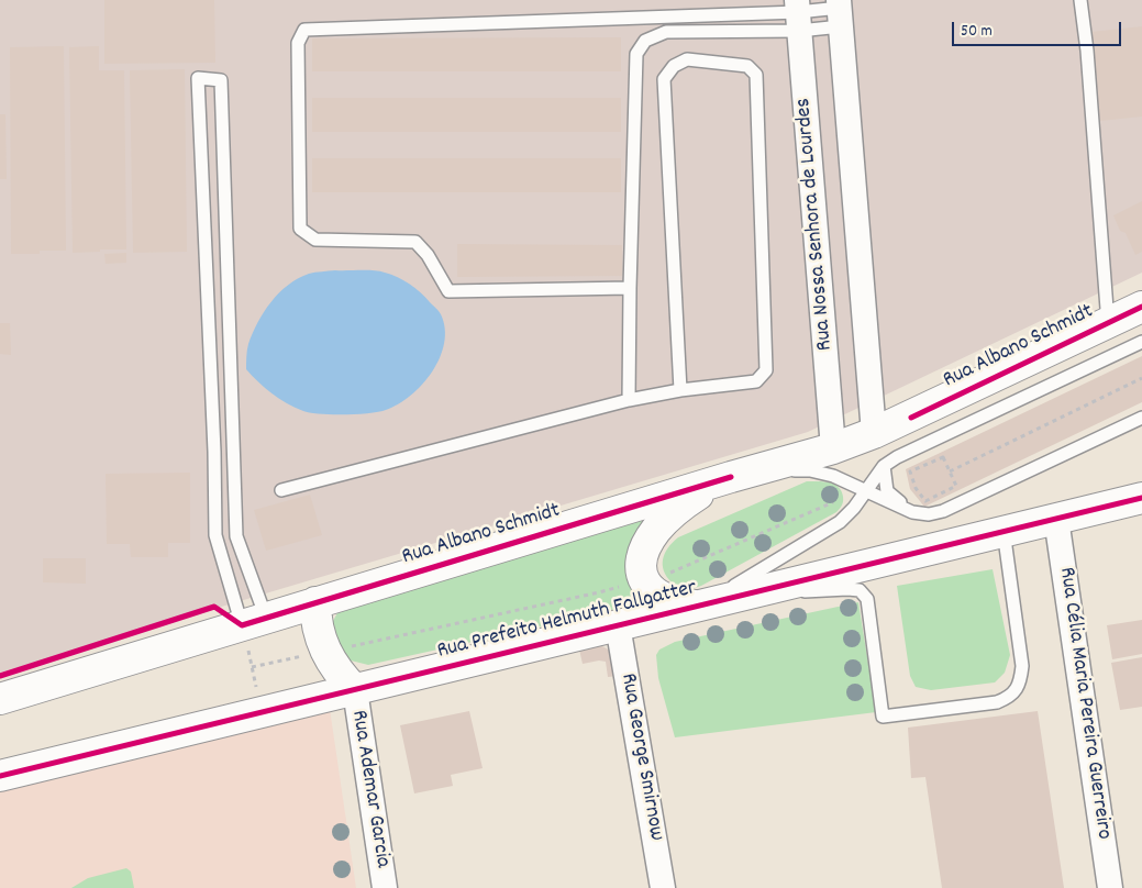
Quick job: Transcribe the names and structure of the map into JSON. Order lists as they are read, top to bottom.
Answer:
{
  "streets": {
    "main road": ["Rua Albano Schmidt", "Rua Prefeito Helmuth Fallgatter"],
    "street": [
      "Rua Nossa Senhora de Lourdes",
      "Rua Célia Maria Pereira Guerreiro",
      "Rua George Smirnow",
      "Rua Ademar Garcia"
    ]
  },
  "crossings": [
    ["Rua Nossa Senhora de Lourdes", "Rua Albano Schmidt"],
    ["Rua Prefeito Helmuth Fallgatter", "Rua Célia Maria Pereira Guerreiro"],
    ["Rua Prefeito Helmuth Fallgatter", "Rua George Smirnow"],
    ["Rua Prefeito Helmuth Fallgatter", "Rua Ademar Garcia"]
  ],
  "scale_bar": "50 m"
}
